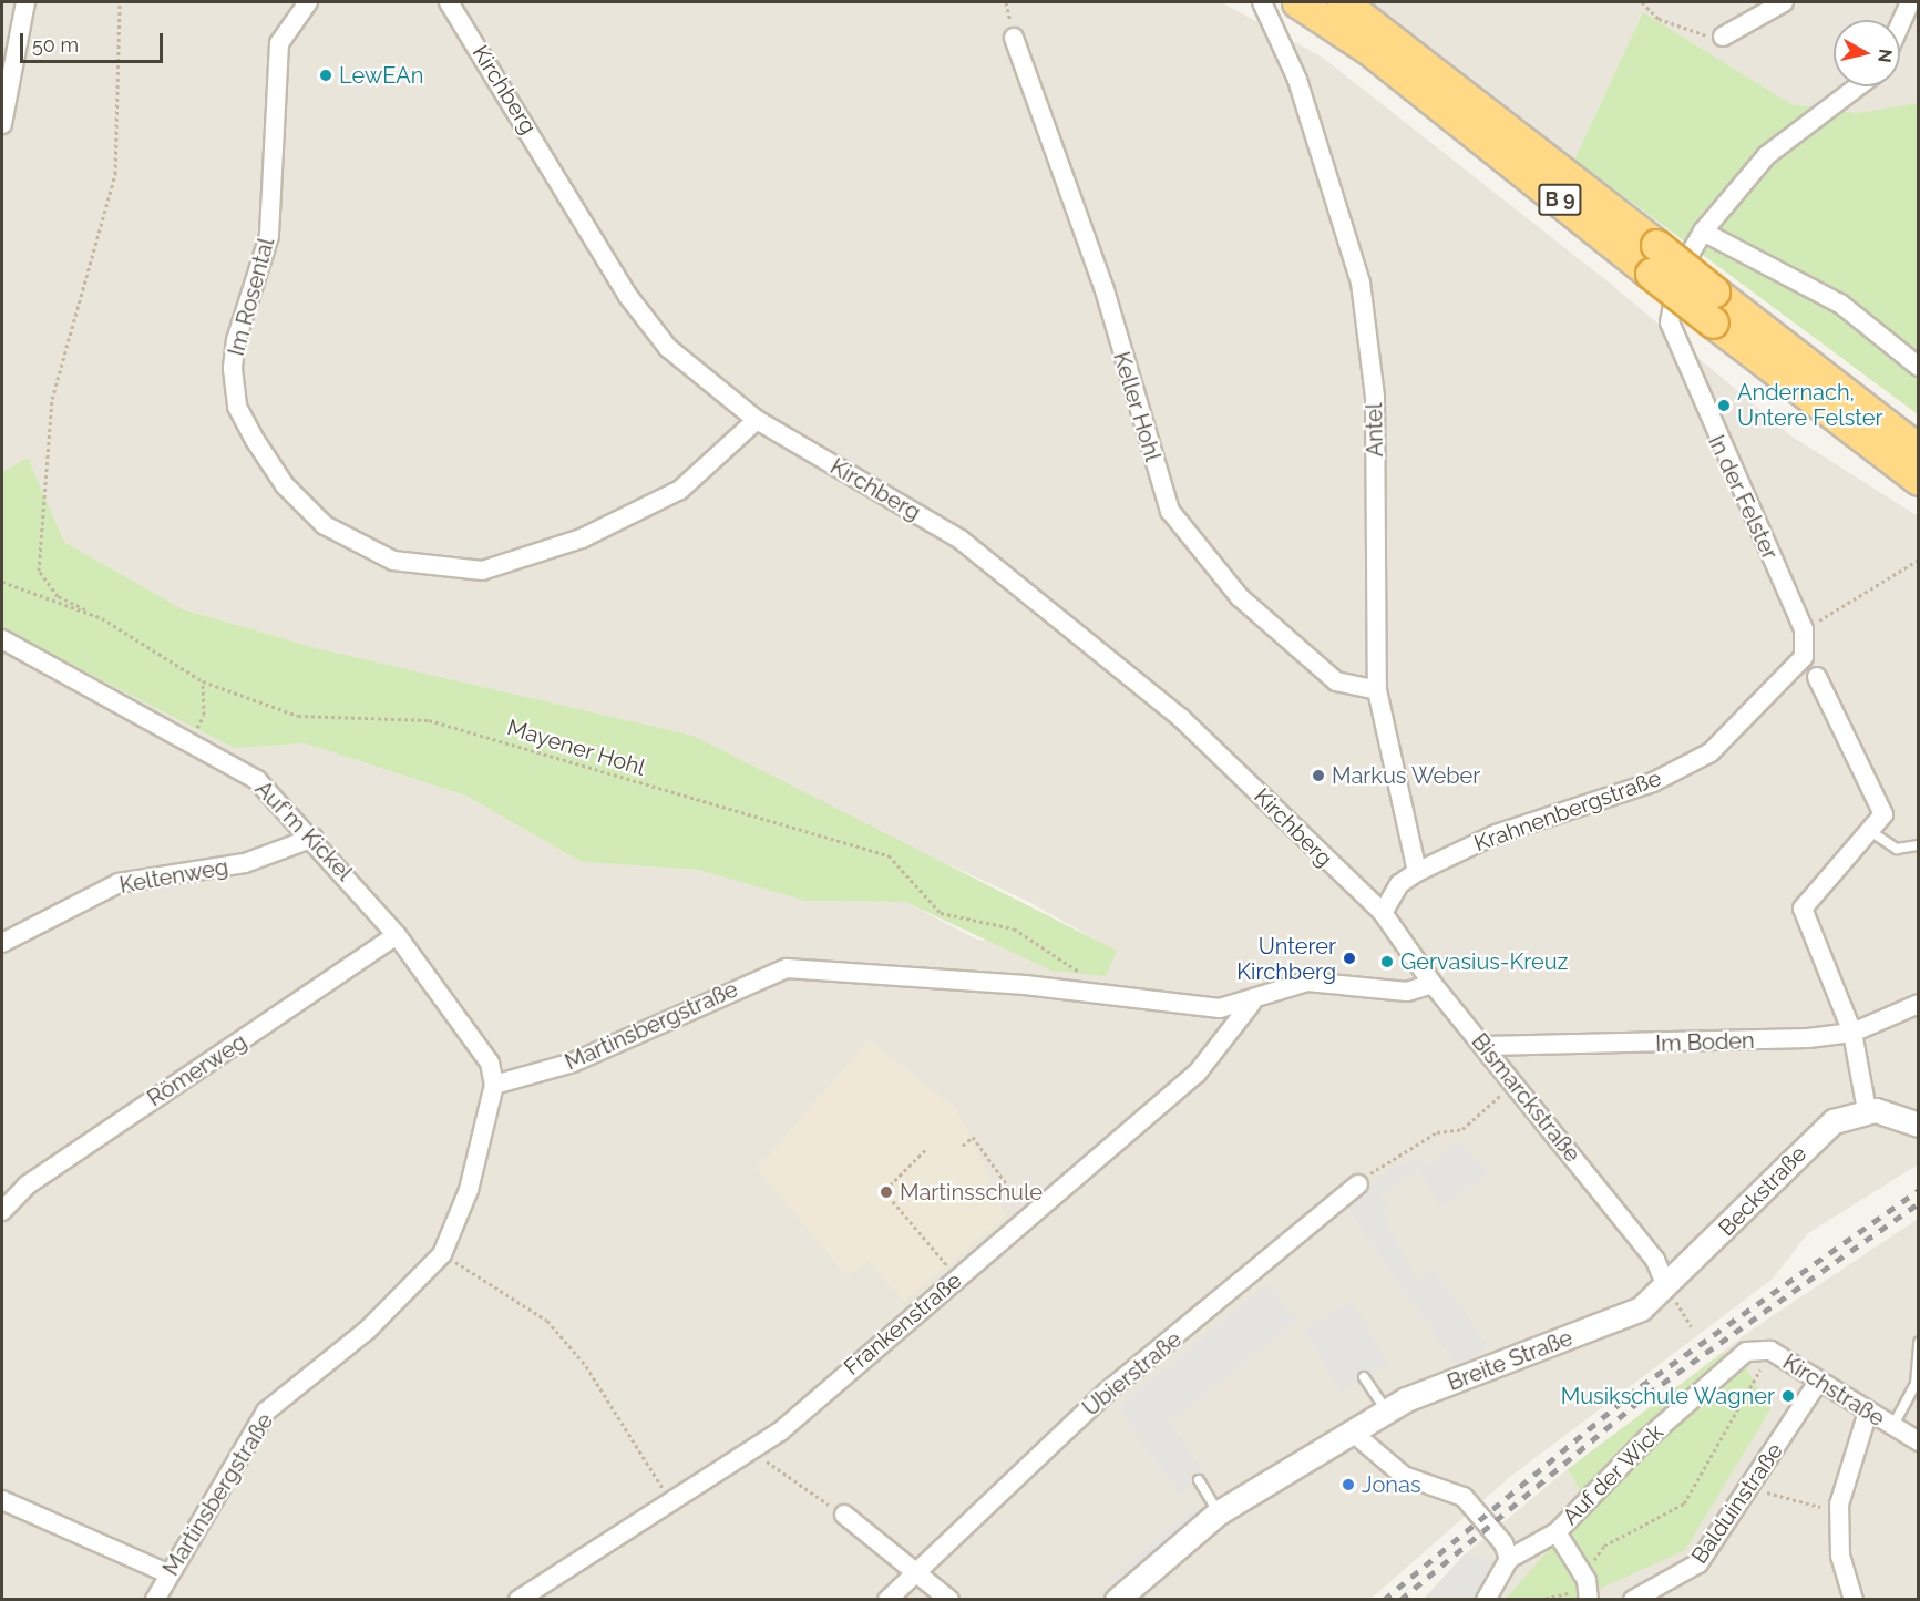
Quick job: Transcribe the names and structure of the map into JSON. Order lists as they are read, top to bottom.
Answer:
{
  "streets": {
    "highway": ["B 9"],
    "street": [
      "Kirchberg",
      "Im Rosental",
      "Keller Hohl",
      "Antel",
      "In der Felster",
      "Krahnenbergstraße",
      "Auf'm Kickel",
      "Keltenweg",
      "Martinsbergstraße",
      "Im Boden",
      "Römerweg",
      "Bismarckstraße",
      "Beckstraße",
      "Frankenstraße",
      "Breite Straße",
      "Ubierstraße",
      "Kirchstraße",
      "Auf der Wick",
      "Balduinstraße"
    ],
    "path": ["Mayener Hohl"]
  },
  "crossings": [
    ["Kirchberg", "Im Rosental"],
    ["Kirchberg", "Krahnenbergstraße"],
    ["Kirchberg", "Bismarckstraße"],
    ["Keller Hohl", "Antel"],
    ["Antel", "Krahnenbergstraße"],
    ["In der Felster", "Krahnenbergstraße"],
    ["Krahnenbergstraße", "Bismarckstraße"],
    ["Auf'm Kickel", "Keltenweg"],
    ["Auf'm Kickel", "Martinsbergstraße"],
    ["Auf'm Kickel", "Römerweg"],
    ["Martinsbergstraße", "Bismarckstraße"],
    ["Martinsbergstraße", "Frankenstraße"],
    ["Im Boden", "Bismarckstraße"],
    ["Bismarckstraße", "Beckstraße"],
    ["Bismarckstraße", "Breite Straße"],
    ["Beckstraße", "Breite Straße"],
    ["Kirchstraße", "Auf der Wick"],
    ["Kirchstraße", "Balduinstraße"]
  ],
  "places": [
    "LewEAn",
    "Andernach, Untere Felster",
    "Markus Weber",
    "Unterer Kirchberg",
    "Gervasius-Kreuz",
    "Martinsschule",
    "Musikschule Wagner",
    "Jonas"
  ],
  "scale_bar": "50 m",
  "north": "right"
}
